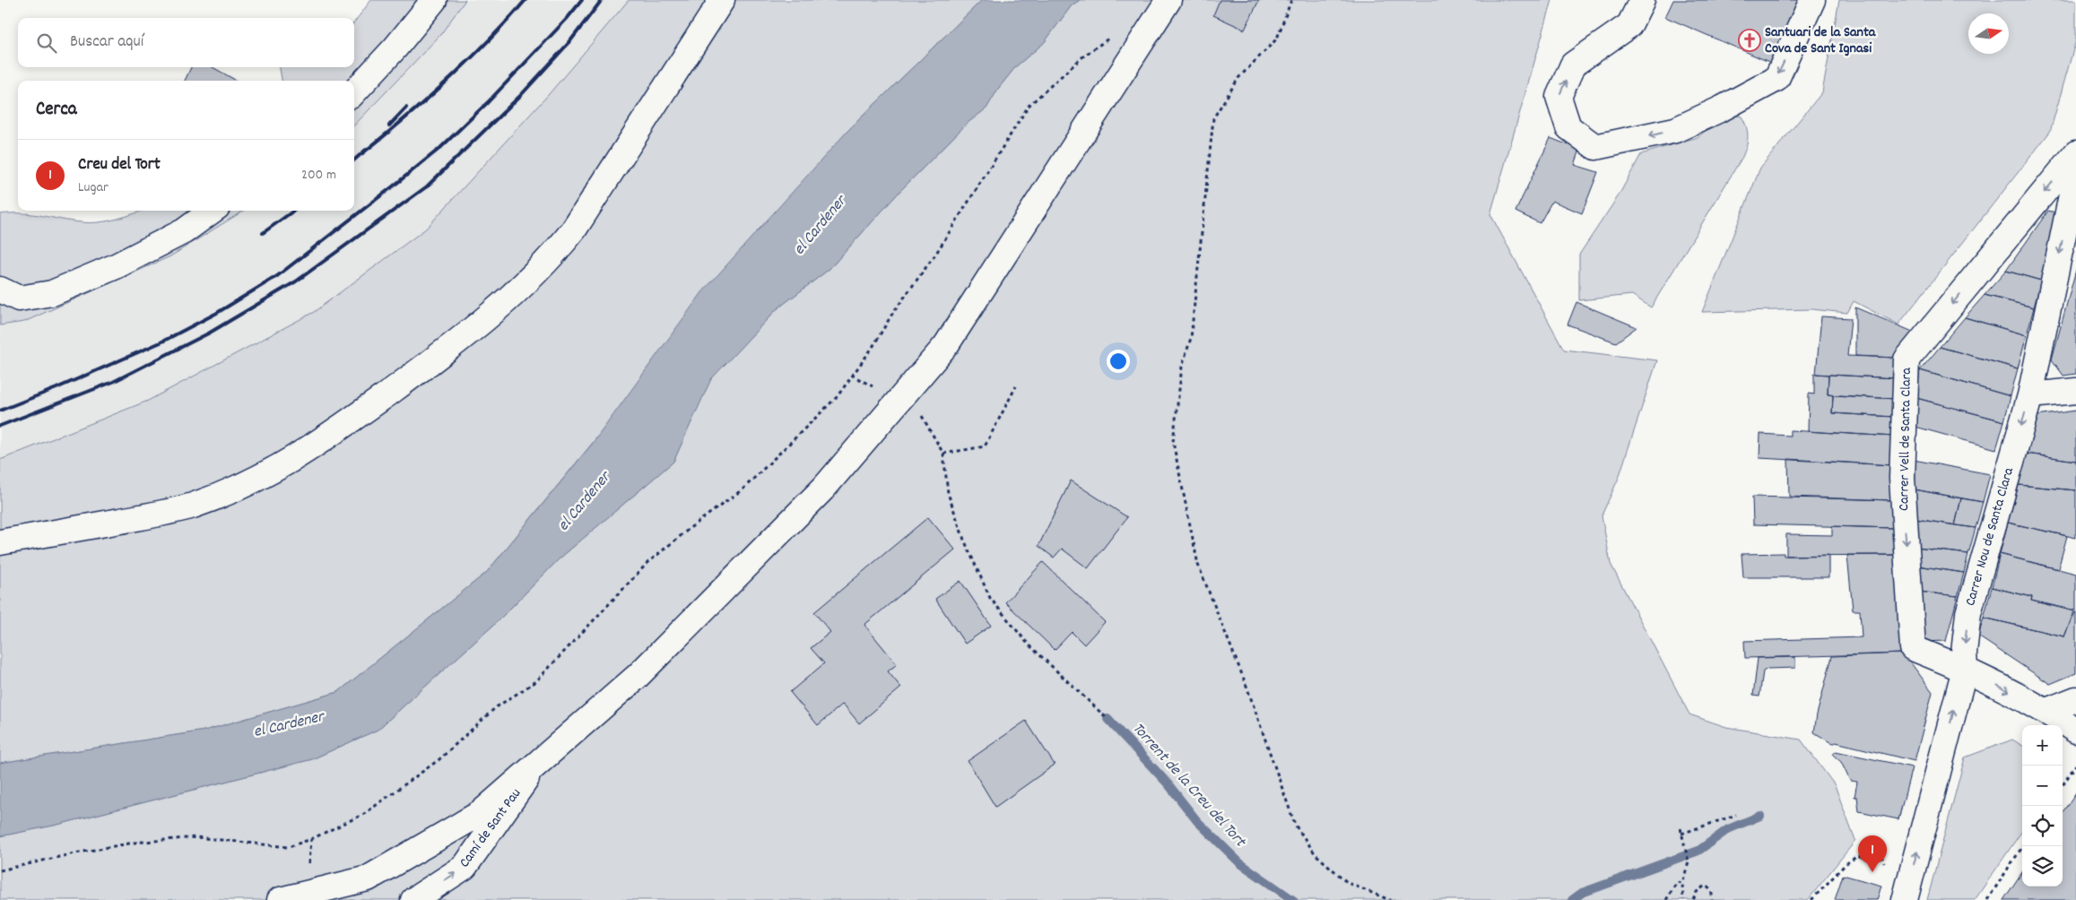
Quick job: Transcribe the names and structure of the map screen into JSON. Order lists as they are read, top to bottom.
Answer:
{
  "streets": {
    "street": ["Carrer Vell de Santa Clara", "Carrer Nou de Santa Clara", "Camí de Sant Pau"]
  },
  "crossings": [
    ["Carrer Vell de Santa Clara", "Carrer Nou de Santa Clara"]
  ],
  "one_way": ["Carrer Vell de Santa Clara"],
  "water": ["el Cardener", "Torrent de la Creu del Tort"],
  "places": {
    "church": ["Santuari de la Santa Cova de Sant Ignasi"]
  },
  "north": "right",
  "page": {
    "search": "Buscar aquí",
    "heading": "Cerca",
    "list": [
      {
        "mark": "1",
        "name": "Creu del Tort",
        "note": "Lugar",
        "value": "200 m"
      }
    ],
    "map_buttons": ["+", "−"],
    "pins": "1"
  }
}
